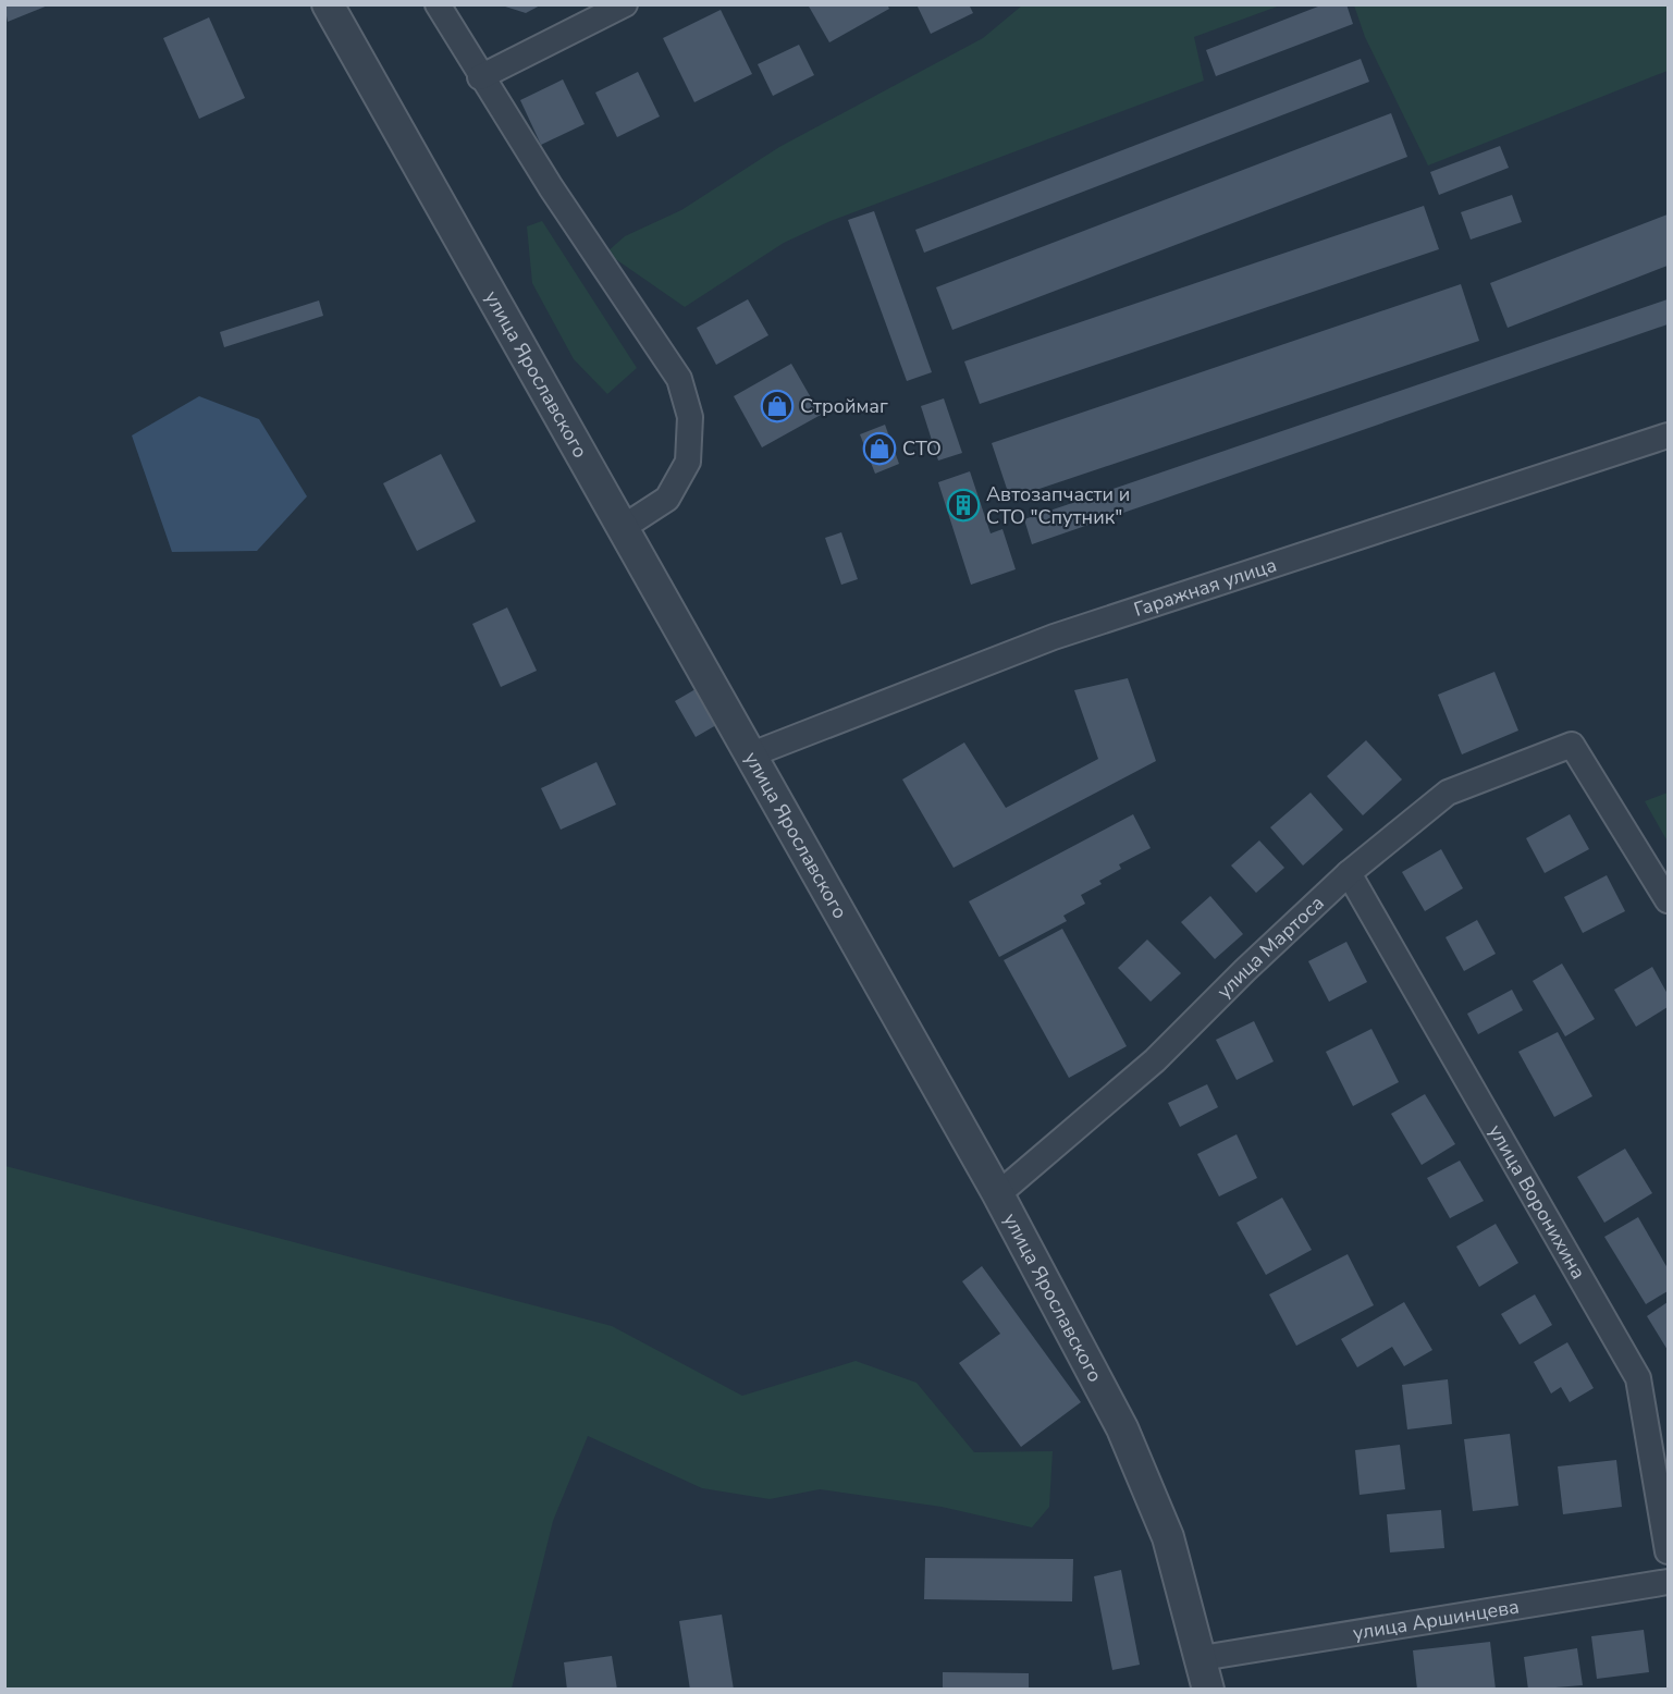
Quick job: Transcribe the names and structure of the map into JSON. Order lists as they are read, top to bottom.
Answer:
{
  "streets": {
    "street": [
      "улица Ярославского",
      "Гаражная улица",
      "улица Мартоса",
      "улица Воронихина",
      "улица Аршинцева"
    ]
  },
  "crossings": [
    ["улица Ярославского", "Гаражная улица"],
    ["улица Ярославского", "улица Мартоса"],
    ["улица Ярославского", "улица Аршинцева"],
    ["улица Мартоса", "улица Воронихина"]
  ],
  "places": {
    "shop": ["Строймаг", "СТО"],
    "building": ["Автозапчасти и СТО \"Спутник\""]
  }
}
